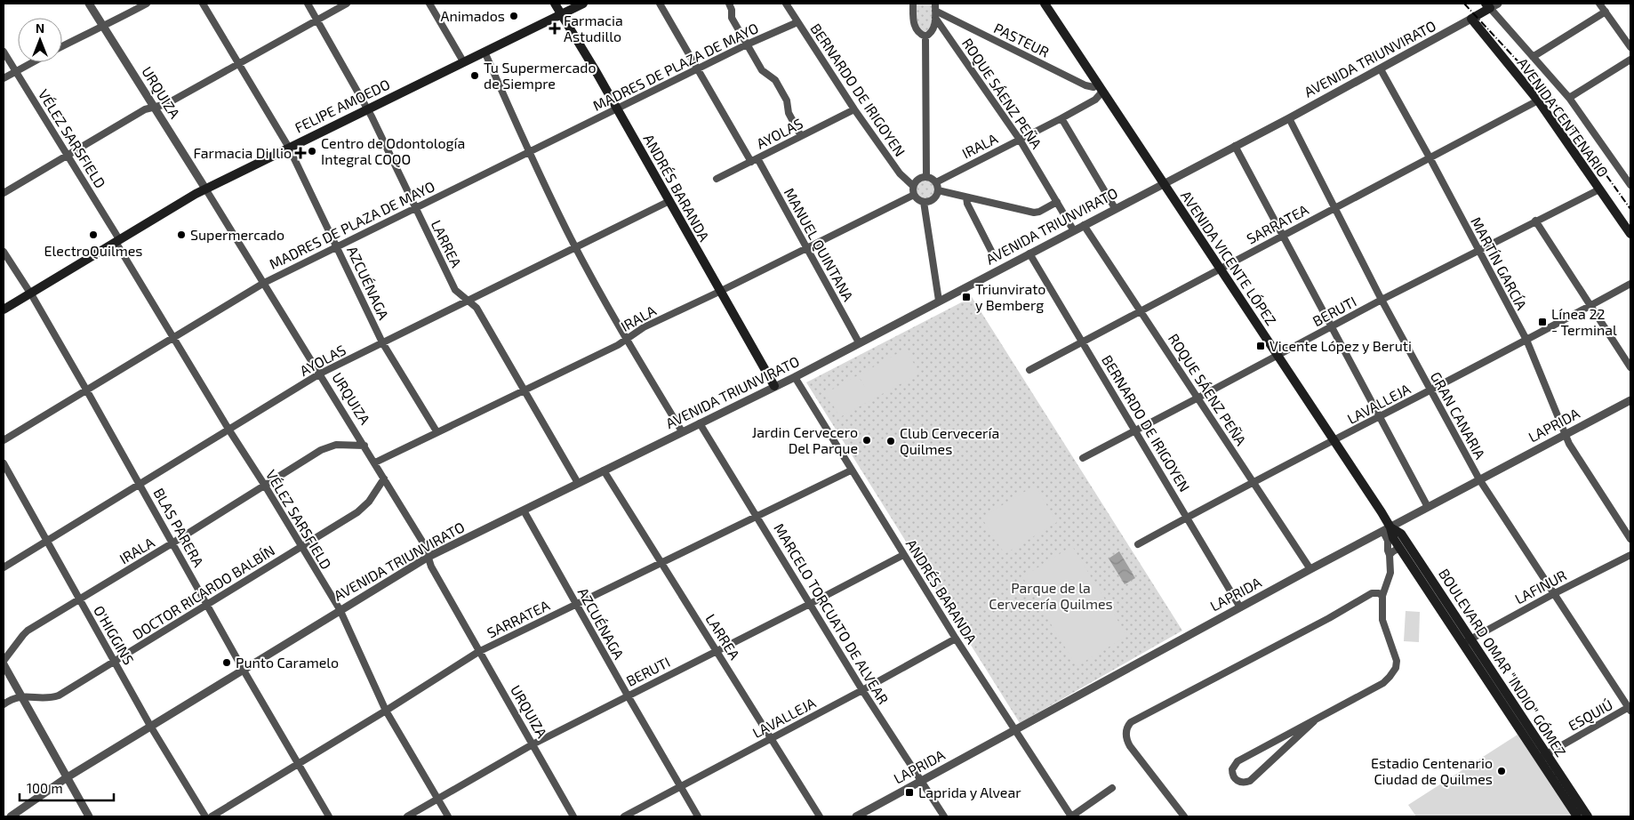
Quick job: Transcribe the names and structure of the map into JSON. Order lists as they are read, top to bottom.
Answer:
{
  "streets": {
    "main road": [
      "AVENIDA TRIUNVIRATO",
      "FELIPE AMOEDO",
      "AVENIDA CENTENARIO",
      "ANDRÉS BARANDA",
      "AVENIDA VICENTE LÓPEZ",
      "BOULEVARD OMAR \"INDIO\" GÓMEZ"
    ],
    "street": [
      "PASTEUR",
      "MADRES DE PLAZA DE MAYO",
      "BERNARDO DE IRIGOYEN",
      "URQUIZA",
      "ROQUE SÁENZ PEÑA",
      "AYOLAS",
      "VÉLEZ SARSFIELD",
      "IRALA",
      "SARRATEA",
      "LARREA",
      "MANUEL QUINTANA",
      "MARTÍN GARCÍA",
      "AZCUÉNAGA",
      "BERUTI",
      "LAVALLEJA",
      "GRAN CANARIA",
      "LAPRIDA",
      "BLAS PARERA",
      "LAFINUR",
      "DOCTOR RICARDO BALBÍN",
      "MARCELO TORCUATO DE ALVEAR",
      "O'HIGGINS",
      "ESQUIÚ"
    ]
  },
  "crossings": [
    ["PASTEUR", "ROQUE SÁENZ PEÑA"],
    ["PASTEUR", "IRALA"],
    ["PASTEUR", "AVENIDA VICENTE LÓPEZ"],
    ["AVENIDA TRIUNVIRATO", "BERNARDO DE IRIGOYEN"],
    ["AVENIDA TRIUNVIRATO", "URQUIZA"],
    ["AVENIDA TRIUNVIRATO", "ROQUE SÁENZ PEÑA"],
    ["AVENIDA TRIUNVIRATO", "AVENIDA CENTENARIO"],
    ["AVENIDA TRIUNVIRATO", "VÉLEZ SARSFIELD"],
    ["AVENIDA TRIUNVIRATO", "ANDRÉS BARANDA"],
    ["AVENIDA TRIUNVIRATO", "LARREA"],
    ["AVENIDA TRIUNVIRATO", "MANUEL QUINTANA"],
    ["AVENIDA TRIUNVIRATO", "AVENIDA VICENTE LÓPEZ"],
    ["AVENIDA TRIUNVIRATO", "MARTÍN GARCÍA"],
    ["AVENIDA TRIUNVIRATO", "AZCUÉNAGA"],
    ["AVENIDA TRIUNVIRATO", "GRAN CANARIA"],
    ["AVENIDA TRIUNVIRATO", "BLAS PARERA"],
    ["AVENIDA TRIUNVIRATO", "MARCELO TORCUATO DE ALVEAR"],
    ["AVENIDA TRIUNVIRATO", "O'HIGGINS"],
    ["MADRES DE PLAZA DE MAYO", "BERNARDO DE IRIGOYEN"],
    ["MADRES DE PLAZA DE MAYO", "URQUIZA"],
    ["MADRES DE PLAZA DE MAYO", "VÉLEZ SARSFIELD"],
    ["MADRES DE PLAZA DE MAYO", "ANDRÉS BARANDA"],
    ["MADRES DE PLAZA DE MAYO", "LARREA"],
    ["MADRES DE PLAZA DE MAYO", "MANUEL QUINTANA"],
    ["MADRES DE PLAZA DE MAYO", "AZCUÉNAGA"],
    ["MADRES DE PLAZA DE MAYO", "BLAS PARERA"],
    ["BERNARDO DE IRIGOYEN", "AYOLAS"],
    ["BERNARDO DE IRIGOYEN", "IRALA"],
    ["BERNARDO DE IRIGOYEN", "SARRATEA"],
    ["BERNARDO DE IRIGOYEN", "BERUTI"],
    ["BERNARDO DE IRIGOYEN", "LAVALLEJA"],
    ["BERNARDO DE IRIGOYEN", "LAPRIDA"],
    ["URQUIZA", "FELIPE AMOEDO"],
    ["URQUIZA", "AYOLAS"],
    ["URQUIZA", "IRALA"],
    ["URQUIZA", "SARRATEA"],
    ["URQUIZA", "BERUTI"],
    ["URQUIZA", "DOCTOR RICARDO BALBÍN"],
    ["ROQUE SÁENZ PEÑA", "IRALA"],
    ["ROQUE SÁENZ PEÑA", "SARRATEA"],
    ["ROQUE SÁENZ PEÑA", "BERUTI"],
    ["ROQUE SÁENZ PEÑA", "LAVALLEJA"],
    ["ROQUE SÁENZ PEÑA", "LAPRIDA"],
    ["FELIPE AMOEDO", "VÉLEZ SARSFIELD"],
    ["FELIPE AMOEDO", "ANDRÉS BARANDA"],
    ["FELIPE AMOEDO", "LARREA"],
    ["FELIPE AMOEDO", "AZCUÉNAGA"],
    ["FELIPE AMOEDO", "BLAS PARERA"],
    ["AVENIDA CENTENARIO", "SARRATEA"],
    ["AVENIDA CENTENARIO", "BERUTI"],
    ["AYOLAS", "VÉLEZ SARSFIELD"],
    ["AYOLAS", "ANDRÉS BARANDA"],
    ["AYOLAS", "LARREA"],
    ["AYOLAS", "MANUEL QUINTANA"],
    ["AYOLAS", "AZCUÉNAGA"],
    ["AYOLAS", "BLAS PARERA"],
    ["AYOLAS", "O'HIGGINS"],
    ["VÉLEZ SARSFIELD", "IRALA"],
    ["VÉLEZ SARSFIELD", "SARRATEA"],
    ["VÉLEZ SARSFIELD", "BERUTI"],
    ["VÉLEZ SARSFIELD", "DOCTOR RICARDO BALBÍN"],
    ["IRALA", "ANDRÉS BARANDA"],
    ["IRALA", "LARREA"],
    ["IRALA", "MANUEL QUINTANA"],
    ["IRALA", "AVENIDA VICENTE LÓPEZ"],
    ["IRALA", "AZCUÉNAGA"],
    ["IRALA", "BLAS PARERA"],
    ["IRALA", "O'HIGGINS"],
    ["ANDRÉS BARANDA", "SARRATEA"],
    ["ANDRÉS BARANDA", "BERUTI"],
    ["ANDRÉS BARANDA", "LAVALLEJA"],
    ["ANDRÉS BARANDA", "LAPRIDA"],
    ["SARRATEA", "LARREA"],
    ["SARRATEA", "AVENIDA VICENTE LÓPEZ"],
    ["SARRATEA", "MARTÍN GARCÍA"],
    ["SARRATEA", "AZCUÉNAGA"],
    ["SARRATEA", "GRAN CANARIA"],
    ["SARRATEA", "BLAS PARERA"],
    ["SARRATEA", "MARCELO TORCUATO DE ALVEAR"],
    ["LARREA", "BERUTI"],
    ["LARREA", "LAVALLEJA"],
    ["AVENIDA VICENTE LÓPEZ", "BERUTI"],
    ["AVENIDA VICENTE LÓPEZ", "LAVALLEJA"],
    ["AVENIDA VICENTE LÓPEZ", "LAPRIDA"],
    ["AVENIDA VICENTE LÓPEZ", "BOULEVARD OMAR \"INDIO\" GÓMEZ"],
    ["MARTÍN GARCÍA", "BERUTI"],
    ["MARTÍN GARCÍA", "LAVALLEJA"],
    ["MARTÍN GARCÍA", "LAPRIDA"],
    ["AZCUÉNAGA", "BERUTI"],
    ["AZCUÉNAGA", "LAVALLEJA"],
    ["BERUTI", "GRAN CANARIA"],
    ["BERUTI", "MARCELO TORCUATO DE ALVEAR"],
    ["LAVALLEJA", "GRAN CANARIA"],
    ["LAVALLEJA", "MARCELO TORCUATO DE ALVEAR"],
    ["GRAN CANARIA", "LAPRIDA"],
    ["GRAN CANARIA", "LAFINUR"],
    ["GRAN CANARIA", "ESQUIÚ"],
    ["LAPRIDA", "MARCELO TORCUATO DE ALVEAR"],
    ["LAPRIDA", "BOULEVARD OMAR \"INDIO\" GÓMEZ"],
    ["BLAS PARERA", "DOCTOR RICARDO BALBÍN"],
    ["LAFINUR", "BOULEVARD OMAR \"INDIO\" GÓMEZ"],
    ["DOCTOR RICARDO BALBÍN", "O'HIGGINS"],
    ["BOULEVARD OMAR \"INDIO\" GÓMEZ", "ESQUIÚ"]
  ],
  "parks": ["Parque de la Cervecería Quilmes"],
  "places": {
    "other": [
      "Animados",
      "Tu Supermercado de Siempre",
      "Centro de Odontología Integral COQO",
      "ElectroQuilmes",
      "Supermercado",
      "Jardin Cervecero Del Parque",
      "Club Cervecería Quilmes",
      "Punto Caramelo",
      "Estadio Centenario Ciudad de Quilmes"
    ],
    "health": ["Farmacia Astudillo", "Farmacia Di Ilio"],
    "transit": [
      "Triunvirato y Bemberg",
      "Línea 22 - Terminal",
      "Vicente López y Beruti",
      "Laprida y Alvear"
    ]
  },
  "scale_bar": "100 m",
  "north": "top"
}
